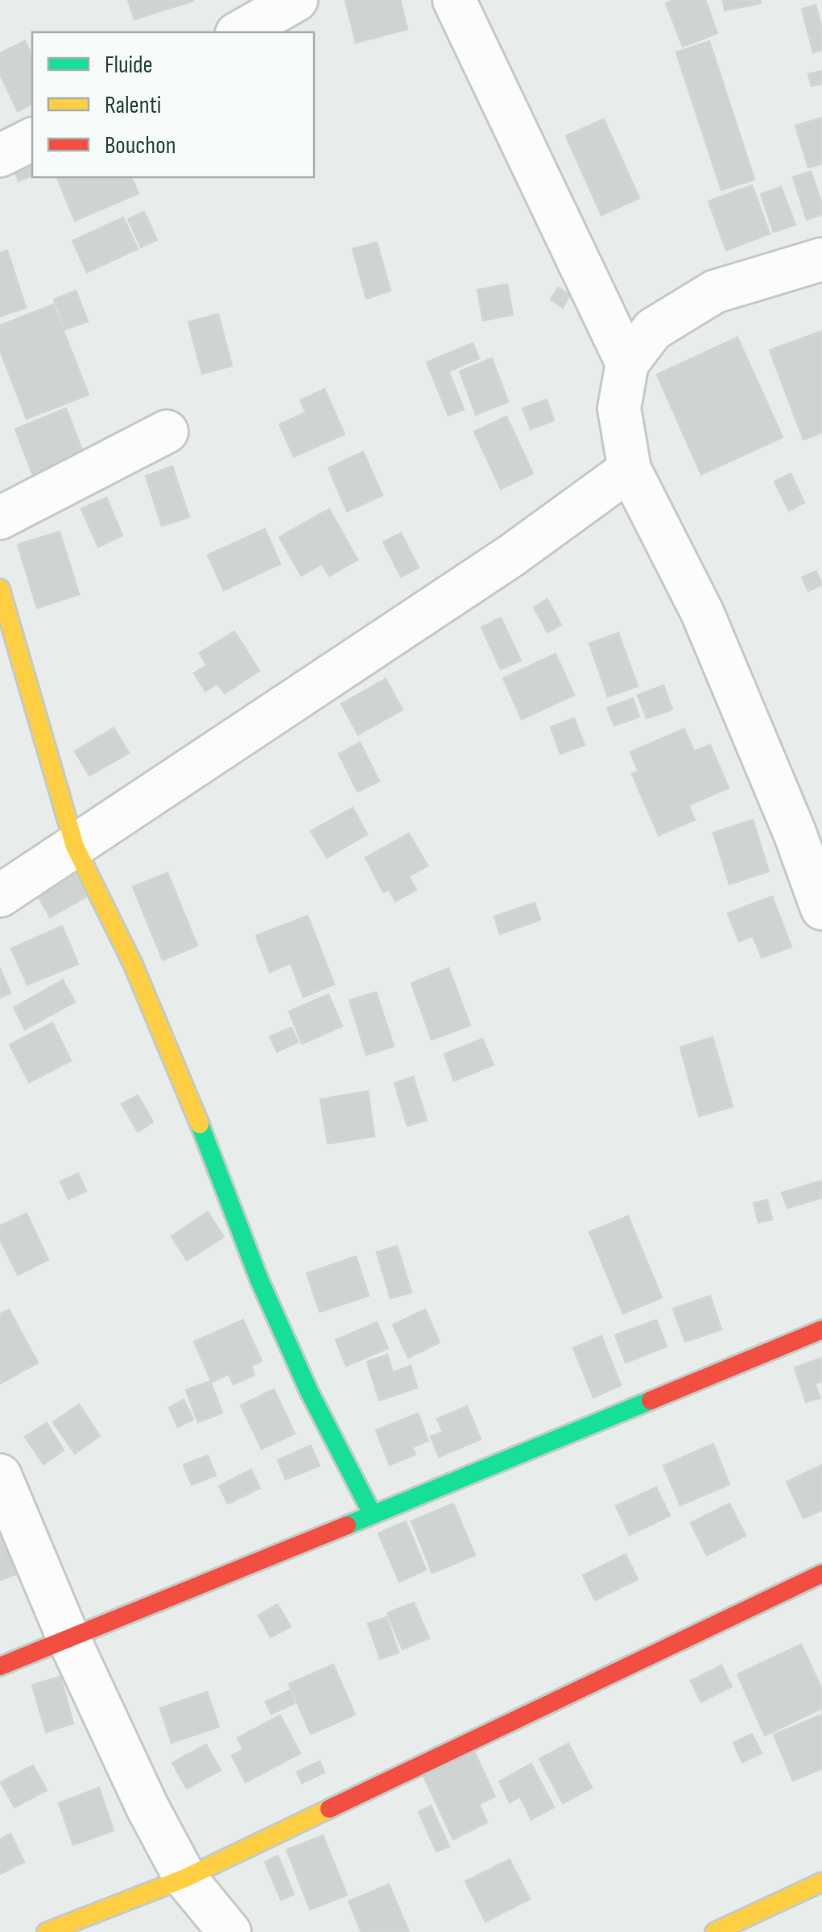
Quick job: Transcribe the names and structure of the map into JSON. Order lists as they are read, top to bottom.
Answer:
{
  "legend": ["Fluide", "Ralenti", "Bouchon"]
}
